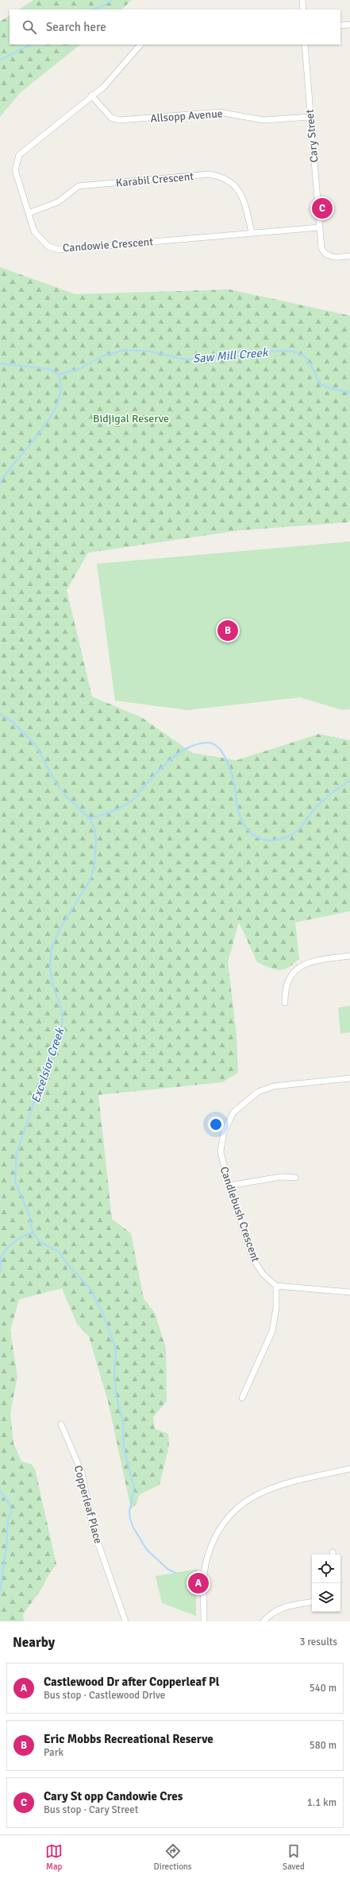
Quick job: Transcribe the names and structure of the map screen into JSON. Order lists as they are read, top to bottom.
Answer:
{
  "streets": {
    "street": [
      "Allsopp Avenue",
      "Cary Street",
      "Karabil Crescent",
      "Candowie Crescent",
      "Candlebush Crescent",
      "Copperleaf Place"
    ]
  },
  "crossings": [
    ["Allsopp Avenue", "Cary Street"],
    ["Allsopp Avenue", "Candowie Crescent"],
    ["Cary Street", "Candowie Crescent"],
    ["Karabil Crescent", "Candowie Crescent"]
  ],
  "water": ["Saw Mill Creek", "Excelsior Creek"],
  "parks": ["Bidjigal Reserve"],
  "page": {
    "search": "Search here",
    "pins": ["C", "B", "A"],
    "heading": ["Nearby", "3 results"],
    "list": [
      {
        "mark": "A",
        "name": "Castlewood Dr after Copperleaf Pl",
        "note": "Bus stop · Castlewood Drive",
        "value": "540 m"
      },
      {
        "mark": "B",
        "name": "Eric Mobbs Recreational Reserve",
        "note": "Park",
        "value": "580 m"
      },
      {
        "mark": "C",
        "name": "Cary St opp Candowie Cres",
        "note": "Bus stop · Cary Street",
        "value": "1.1 km"
      }
    ],
    "nav": ["Map", "Directions", "Saved"]
  }
}
